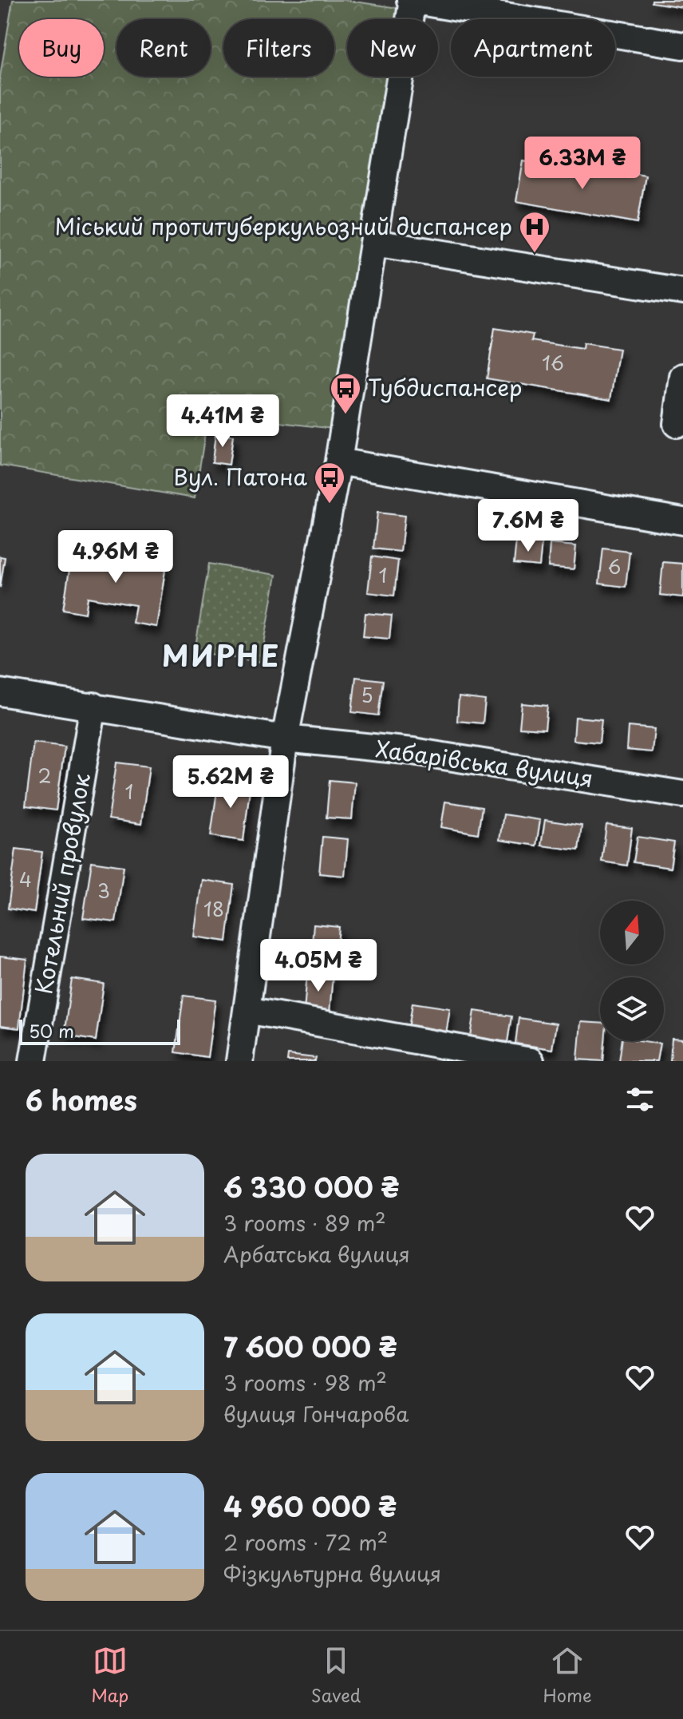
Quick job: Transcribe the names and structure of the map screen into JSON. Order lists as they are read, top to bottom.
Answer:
{
  "streets": {
    "street": ["Хабарівська вулиця", "Котельний провулок"]
  },
  "crossings": [
    ["Хабарівська вулиця", "Котельний провулок"]
  ],
  "districts": ["МИРНЕ"],
  "places": {
    "hospital": ["Міський протитуберкульозний диспансер"],
    "bus stop": ["Тубдиспансер", "Вул. Патона"]
  },
  "house_numbers": [
    "16",
    "6",
    "1",
    "5",
    "2",
    "1",
    "4",
    "3",
    "18"
  ],
  "scale_bar": "50 m",
  "north": "top",
  "page": {
    "chip": [
      "Buy",
      "Rent",
      "Filters",
      "New",
      "Apartment"
    ],
    "price": [
      "6.33M ₴",
      "4.41M ₴",
      "7.6M ₴",
      "4.96M ₴",
      "5.62M ₴",
      "4.05M ₴"
    ],
    "scale": "50 m",
    "heading": "6 homes",
    "list": [
      {
        "name": "6 330 000 ₴",
        "note": "3 rooms · 89 m² · Арбатська вулиця"
      },
      {
        "name": "7 600 000 ₴",
        "note": "3 rooms · 98 m² · вулиця Гончарова"
      },
      {
        "name": "4 960 000 ₴",
        "note": "2 rooms · 72 m² · Фізкультурна вулиця"
      }
    ],
    "tabs": ["Map", "Saved", "Home"]
  }
}
